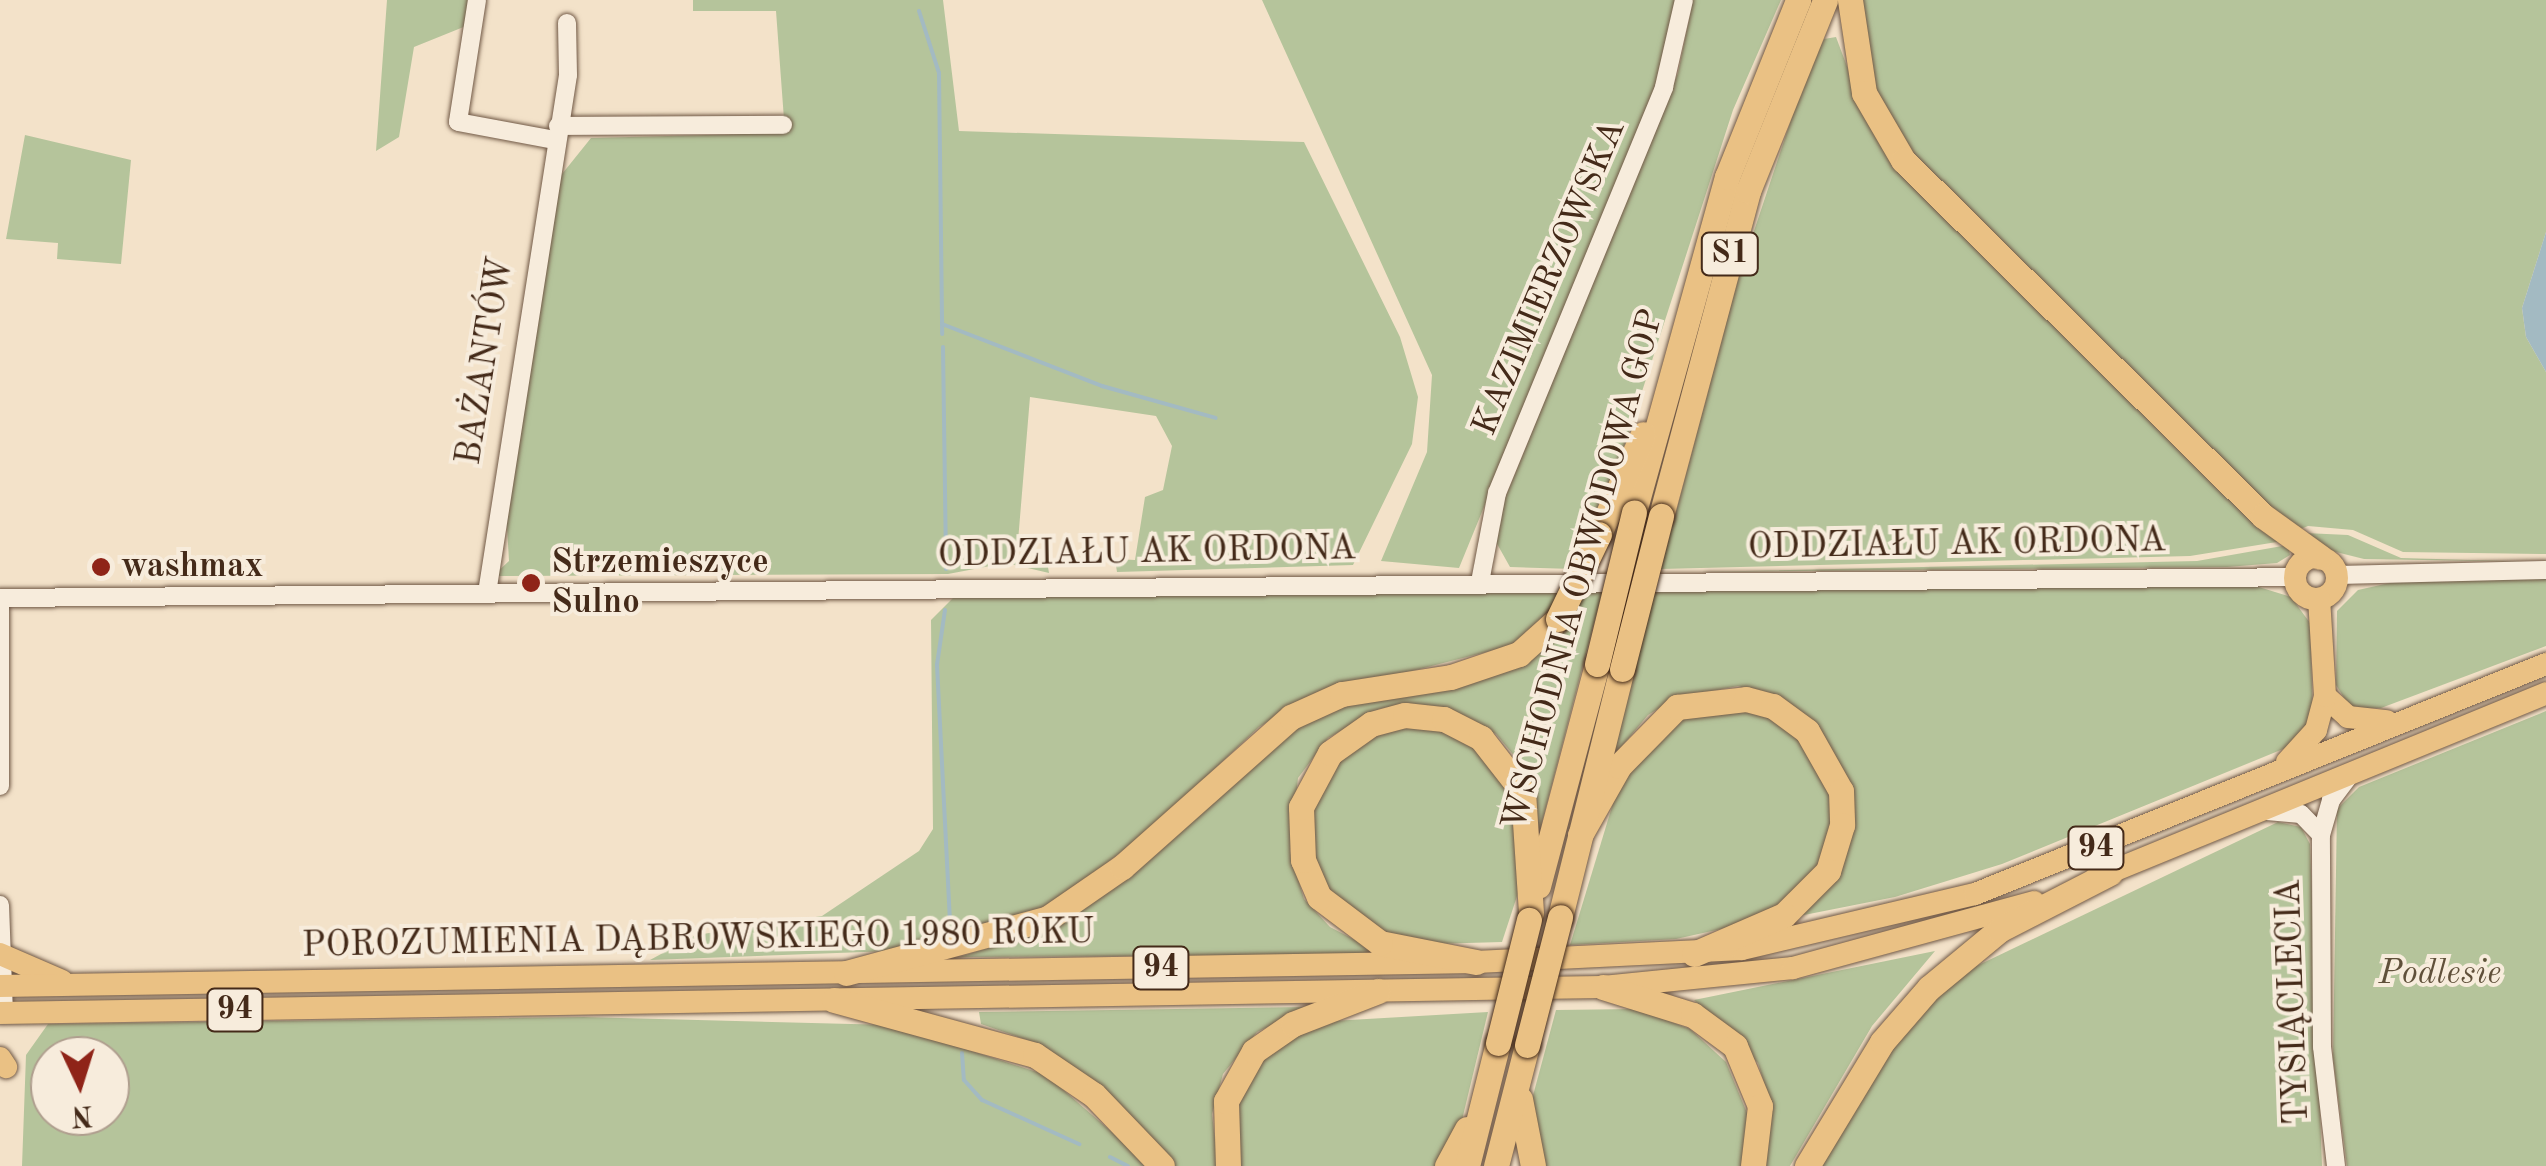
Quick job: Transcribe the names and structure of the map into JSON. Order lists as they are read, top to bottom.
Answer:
{
  "streets": {
    "highway": ["S1", "WSCHODNIA OBWODOWA GOP"],
    "main road": ["94", "POROZUMIENIA DĄBROWSKIEGO 1980 ROKU"],
    "street": [
      "KAZIMIERZOWSKA",
      "BAŻANTÓW",
      "ODDZIAŁU AK ORDONA",
      "TYSIĄCLECIA"
    ]
  },
  "crossings": [
    ["KAZIMIERZOWSKA", "ODDZIAŁU AK ORDONA"],
    ["BAŻANTÓW", "ODDZIAŁU AK ORDONA"],
    ["POROZUMIENIA DĄBROWSKIEGO 1980 ROKU", "TYSIĄCLECIA"]
  ],
  "parks": ["Podlesie"],
  "places": ["washmax", "Strzemieszyce Sulno"],
  "north": "bottom"
}
